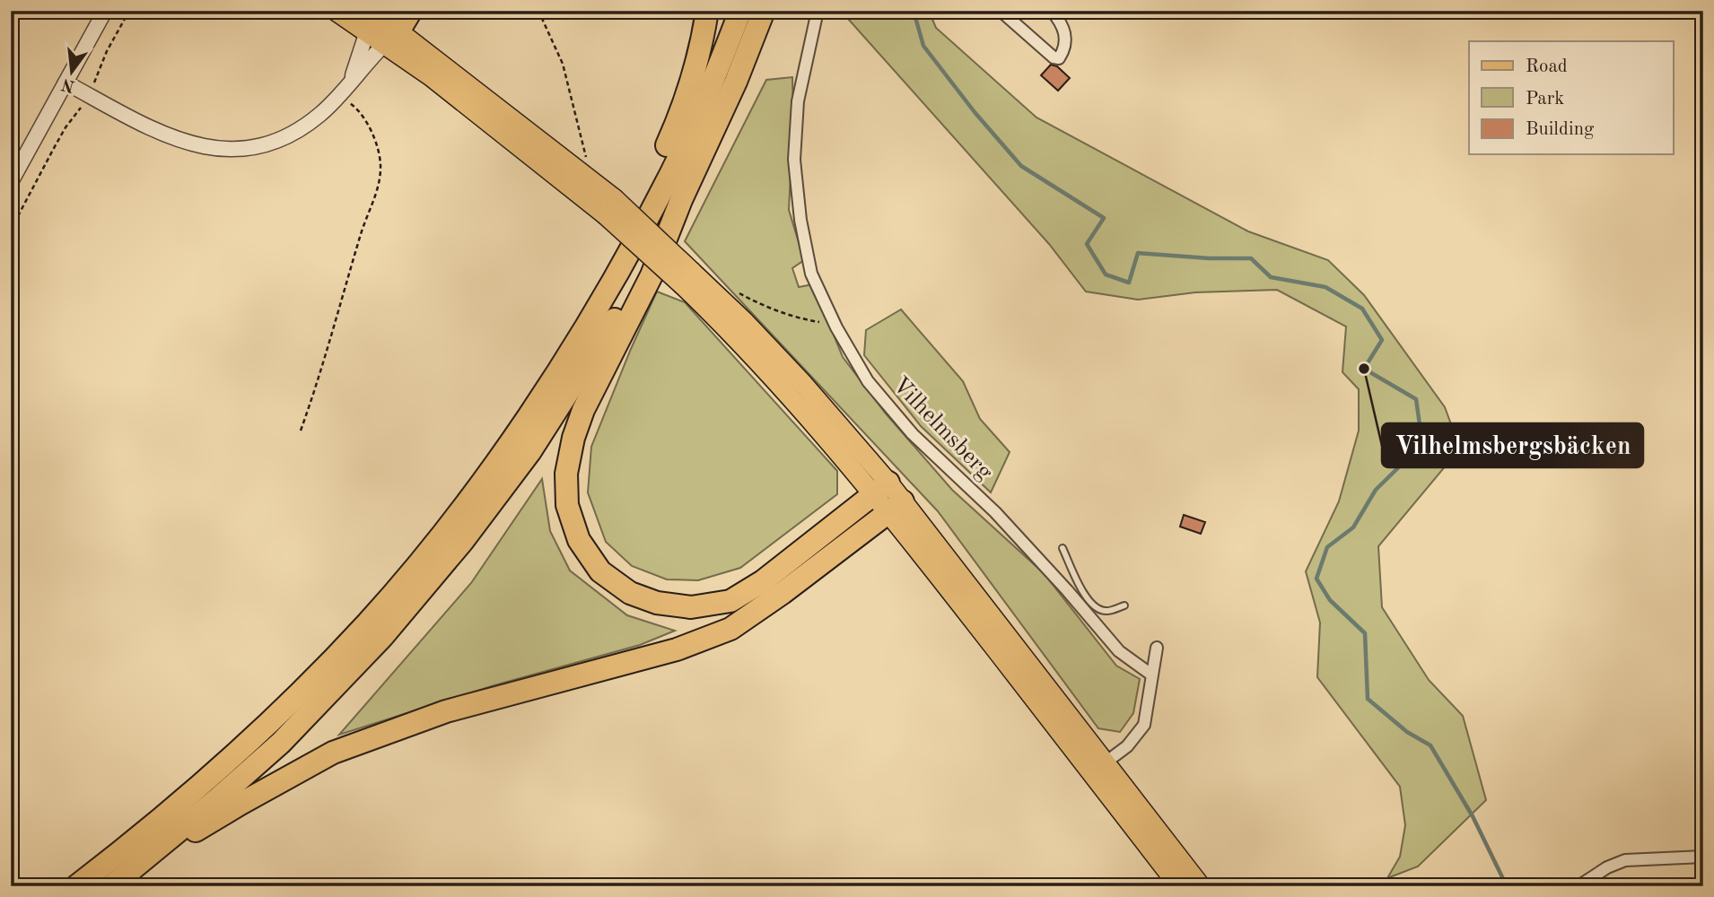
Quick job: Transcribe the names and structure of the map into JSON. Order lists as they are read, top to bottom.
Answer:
{
  "streets": {
    "street": ["Vilhelmsberg"]
  },
  "places": ["Vilhelmsbergsbäcken"],
  "legend": ["Road", "Park", "Building"],
  "north": "bottom"
}
